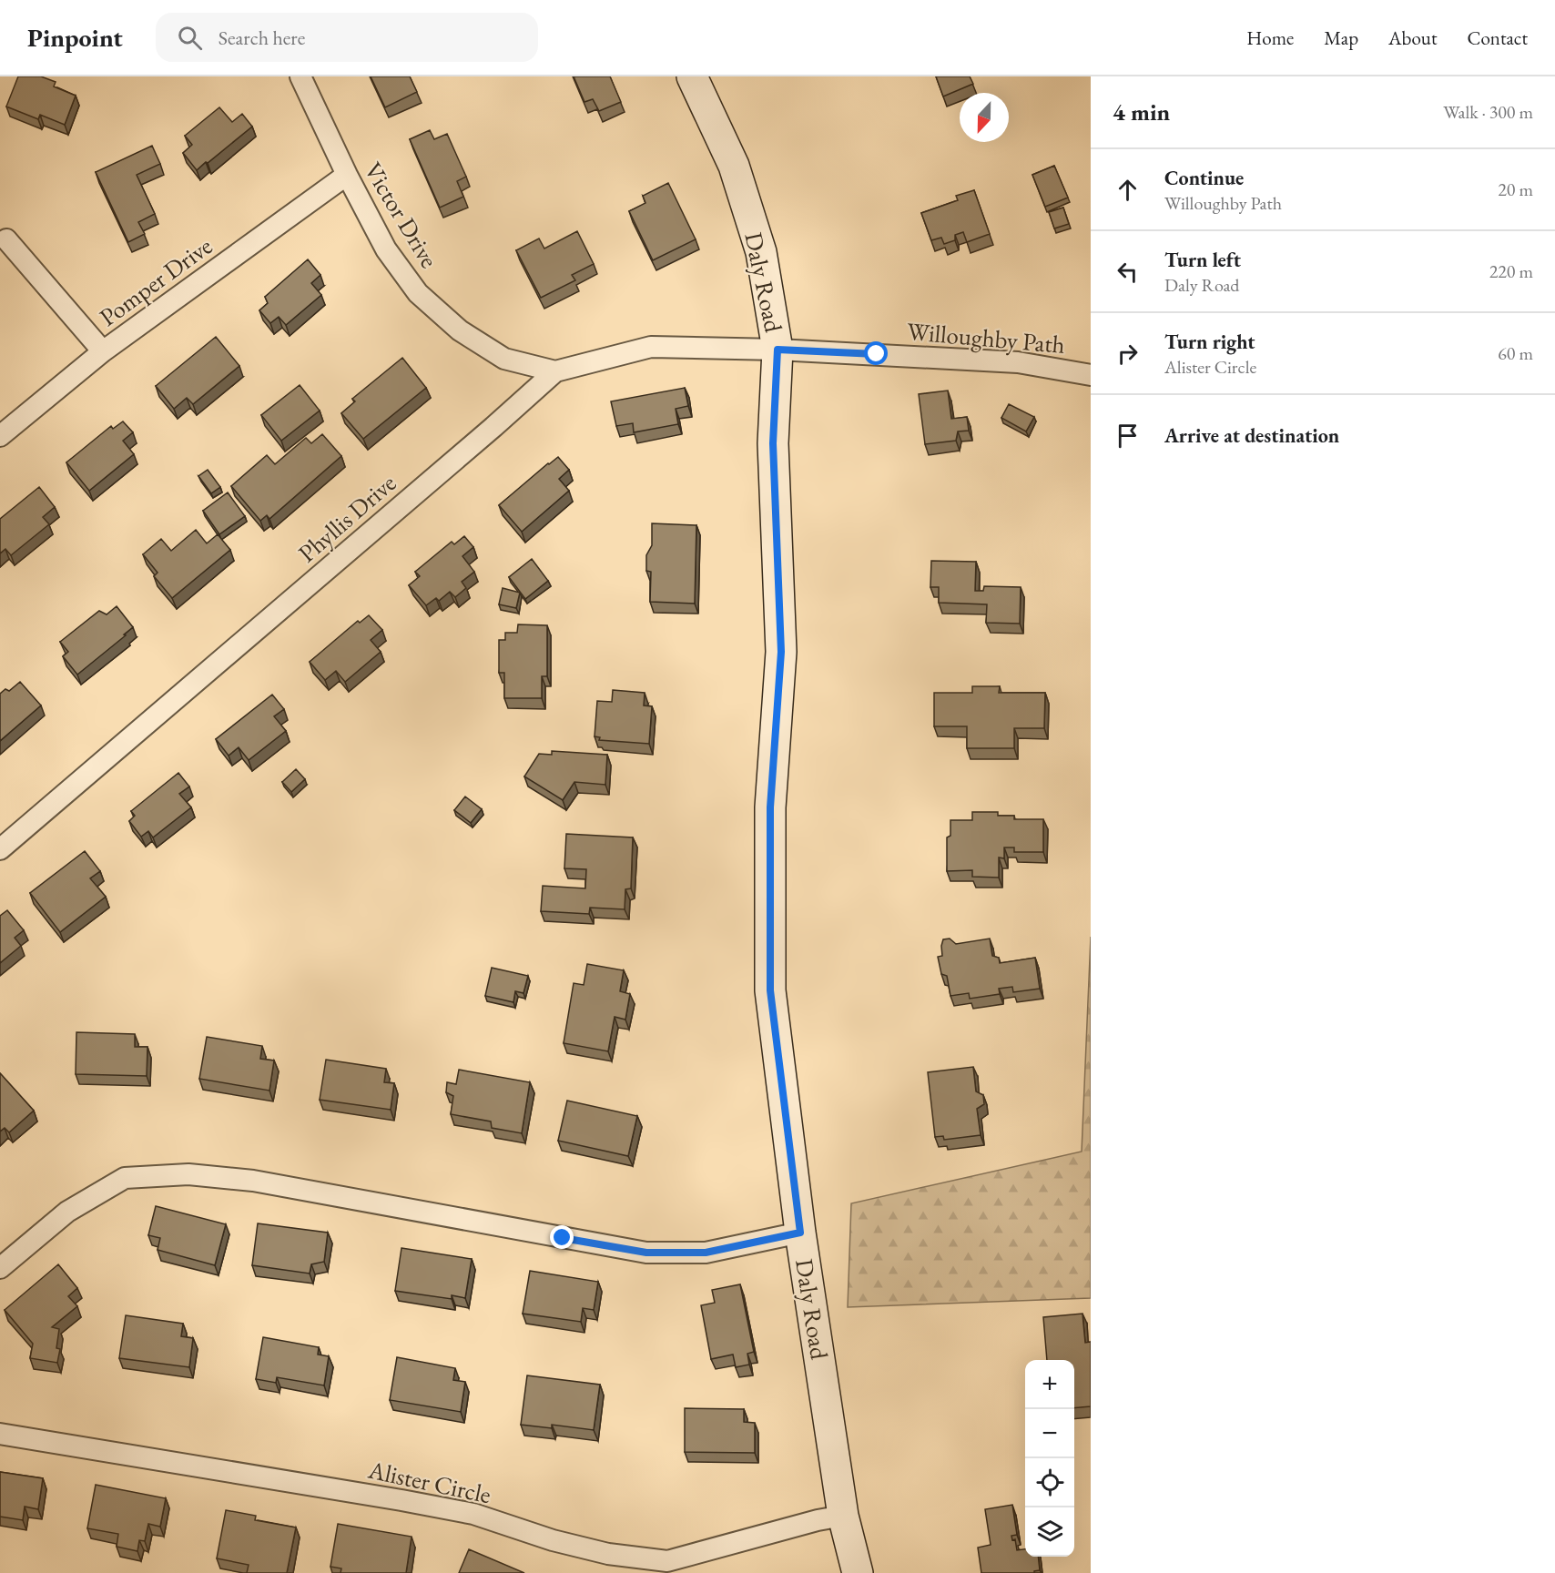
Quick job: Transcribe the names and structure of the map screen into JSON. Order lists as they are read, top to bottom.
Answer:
{
  "streets": {
    "street": [
      "Victor Drive",
      "Pomper Drive",
      "Daly Road",
      "Willoughby Path",
      "Phyllis Drive",
      "Alister Circle"
    ]
  },
  "crossings": [
    ["Victor Drive", "Pomper Drive"],
    ["Victor Drive", "Phyllis Drive"],
    ["Daly Road", "Willoughby Path"],
    ["Daly Road", "Phyllis Drive"],
    ["Daly Road", "Alister Circle"],
    ["Willoughby Path", "Phyllis Drive"]
  ],
  "north": "bottom",
  "page": {
    "header": "Pinpoint",
    "search": "Search here",
    "nav": [
      "Home",
      "Map",
      "About",
      "Contact"
    ],
    "heading": ["4 min", "Walk · 300 m"],
    "list": [
      ["Continue", "Willoughby Path", "20 m"],
      ["Turn left", "Daly Road", "220 m"],
      ["Turn right", "Alister Circle", "60 m"],
      "Arrive at destination"
    ],
    "map_buttons": ["+", "−"]
  }
}
